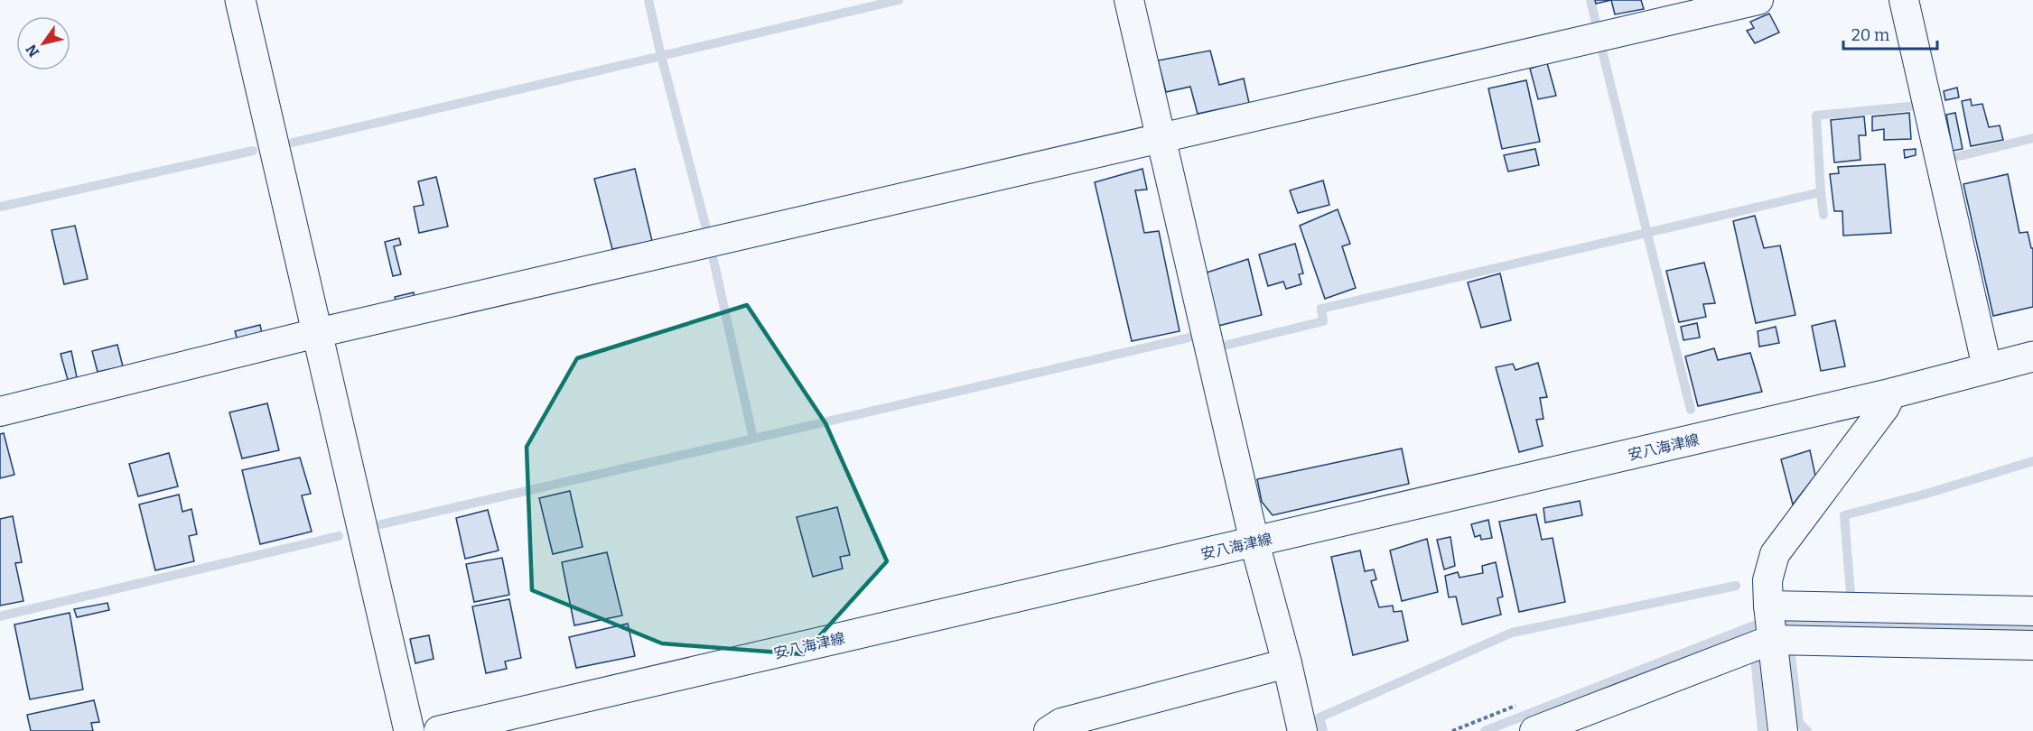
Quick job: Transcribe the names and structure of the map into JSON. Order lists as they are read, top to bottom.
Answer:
{
  "streets": {
    "main road": ["安八海津線"]
  },
  "scale_bar": "20 m",
  "north": "bottom left"
}
